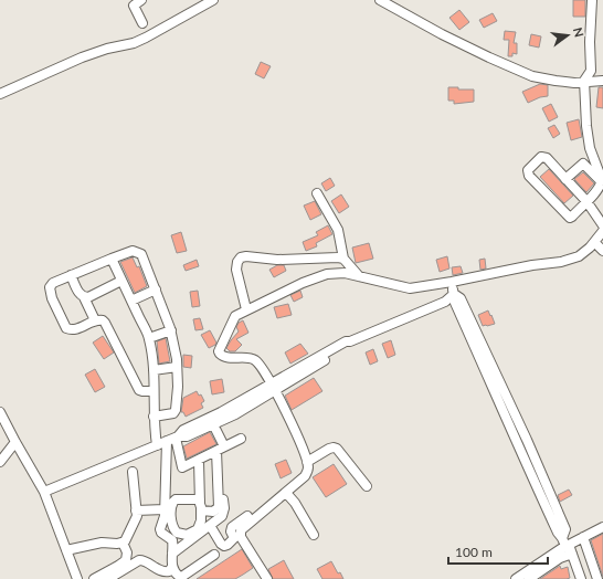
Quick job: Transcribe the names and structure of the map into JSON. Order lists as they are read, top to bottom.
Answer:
{
  "scale_bar": "100 m",
  "north": "right"
}
